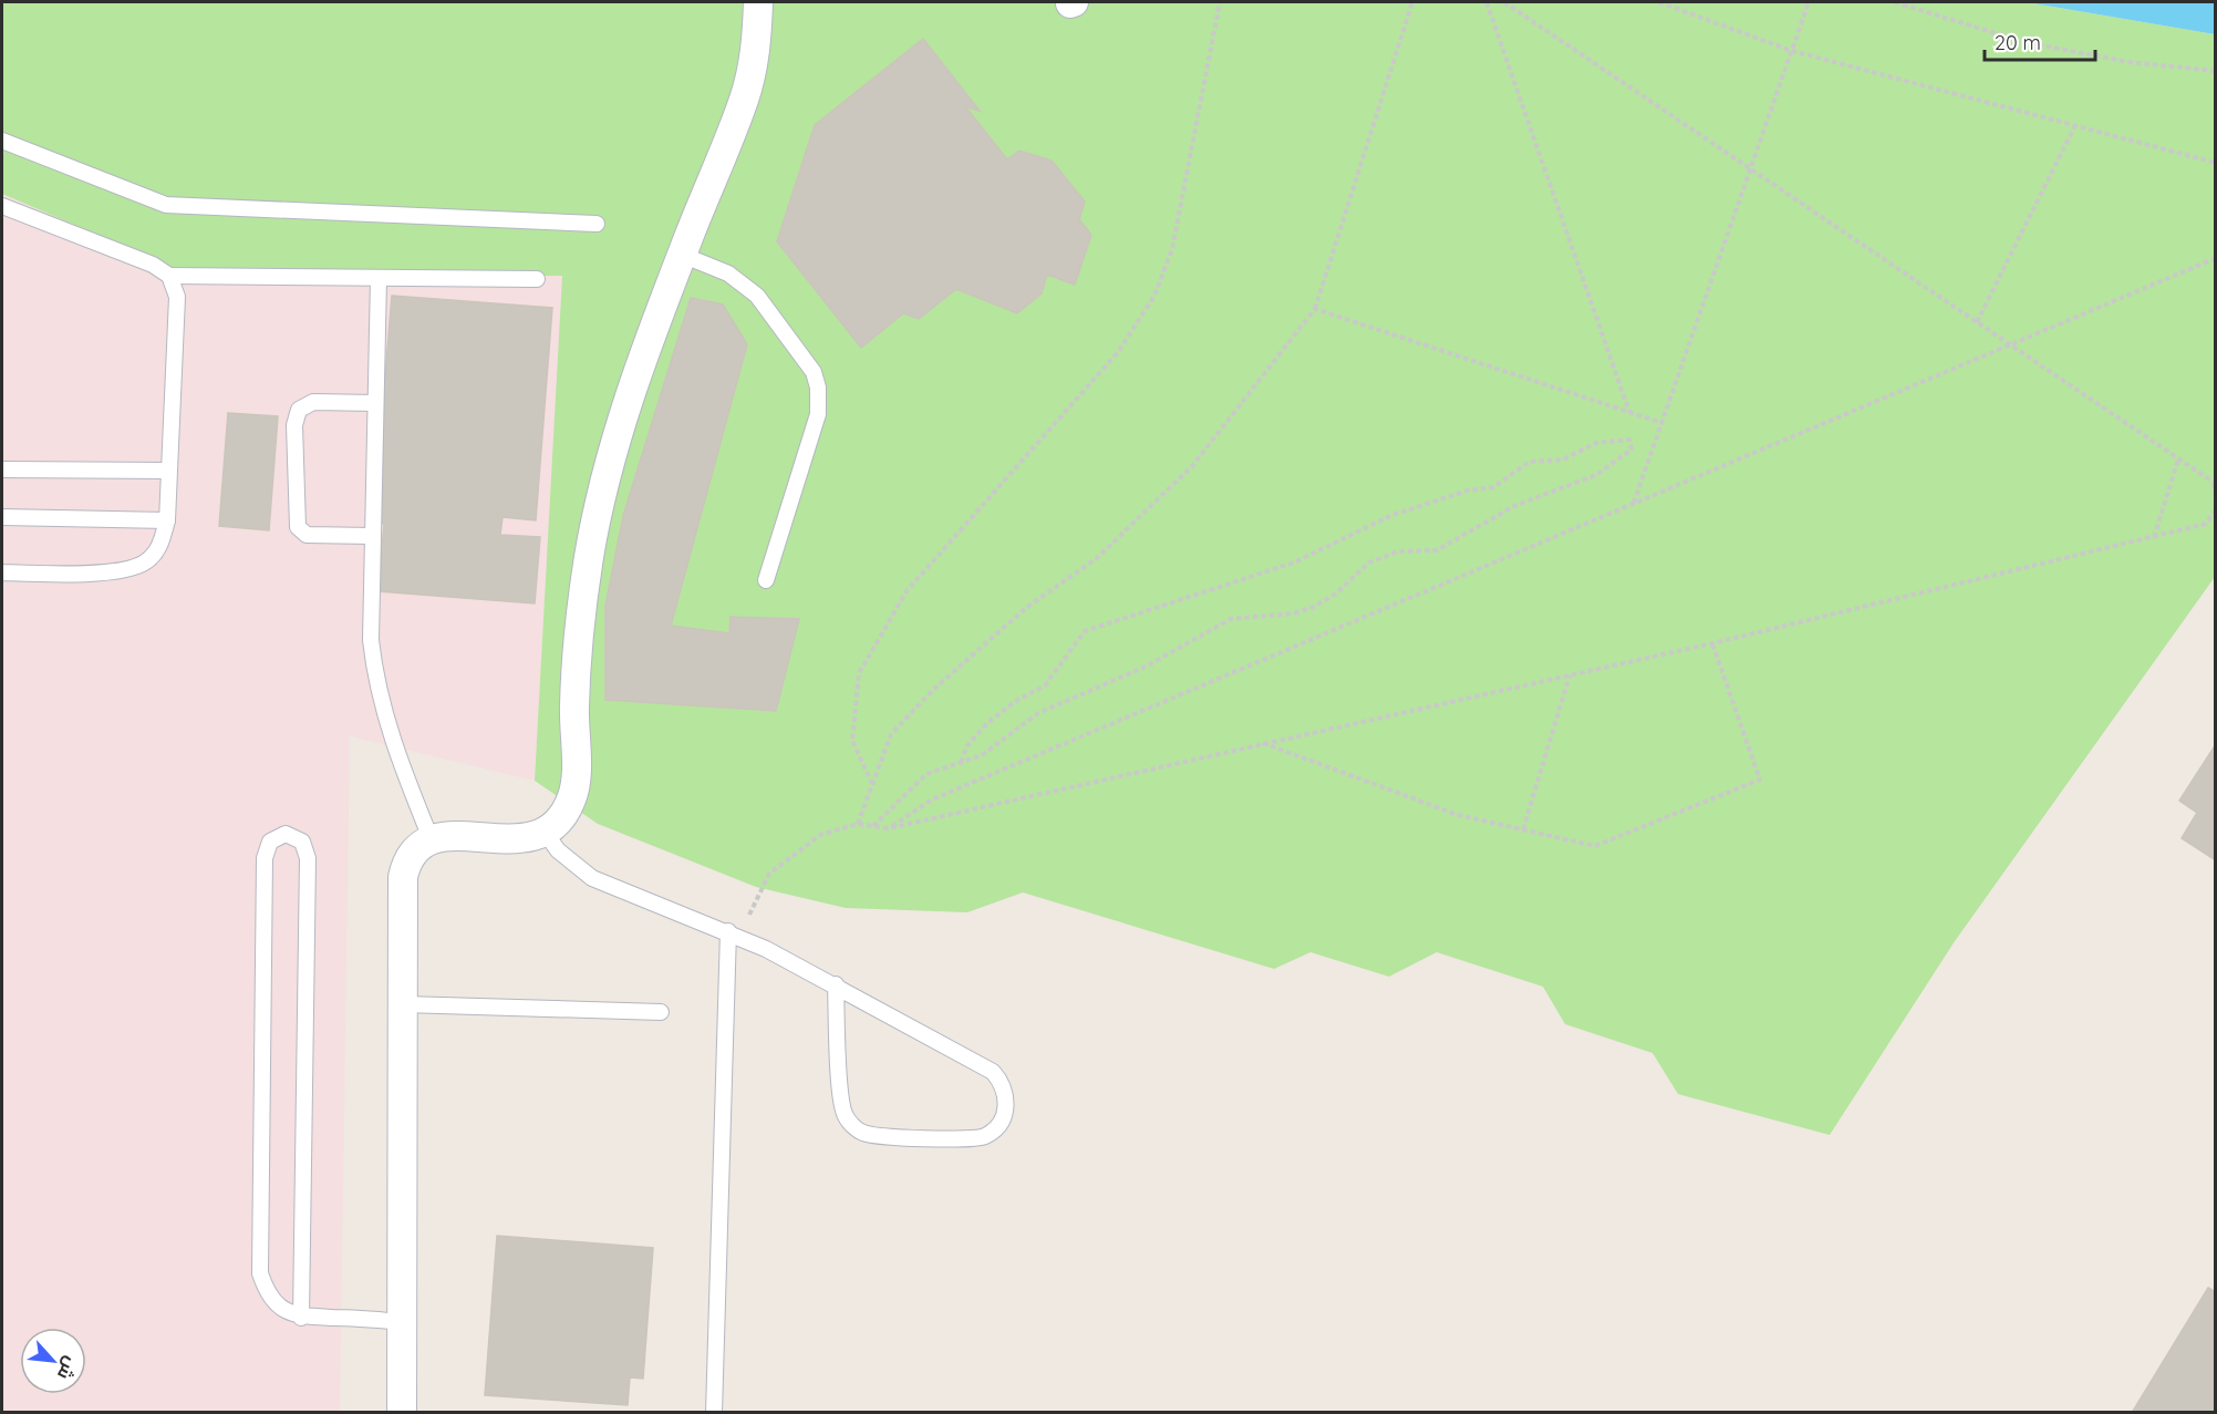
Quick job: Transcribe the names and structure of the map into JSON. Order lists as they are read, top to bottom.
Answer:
{
  "scale_bar": "20 m",
  "north": "bottom right"
}
